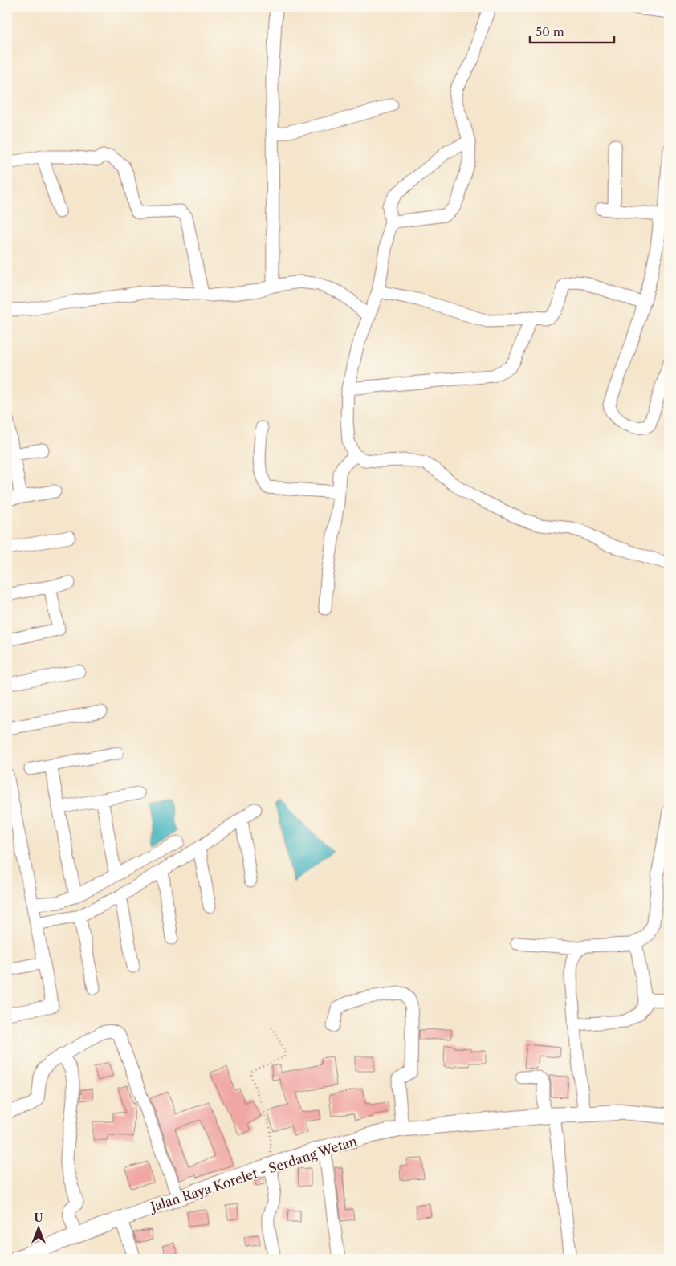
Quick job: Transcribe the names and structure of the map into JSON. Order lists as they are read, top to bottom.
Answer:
{
  "streets": {
    "main road": ["Jalan Raya Korelet - Serdang Wetan"]
  },
  "scale_bar": "50 m",
  "north": "top"
}
